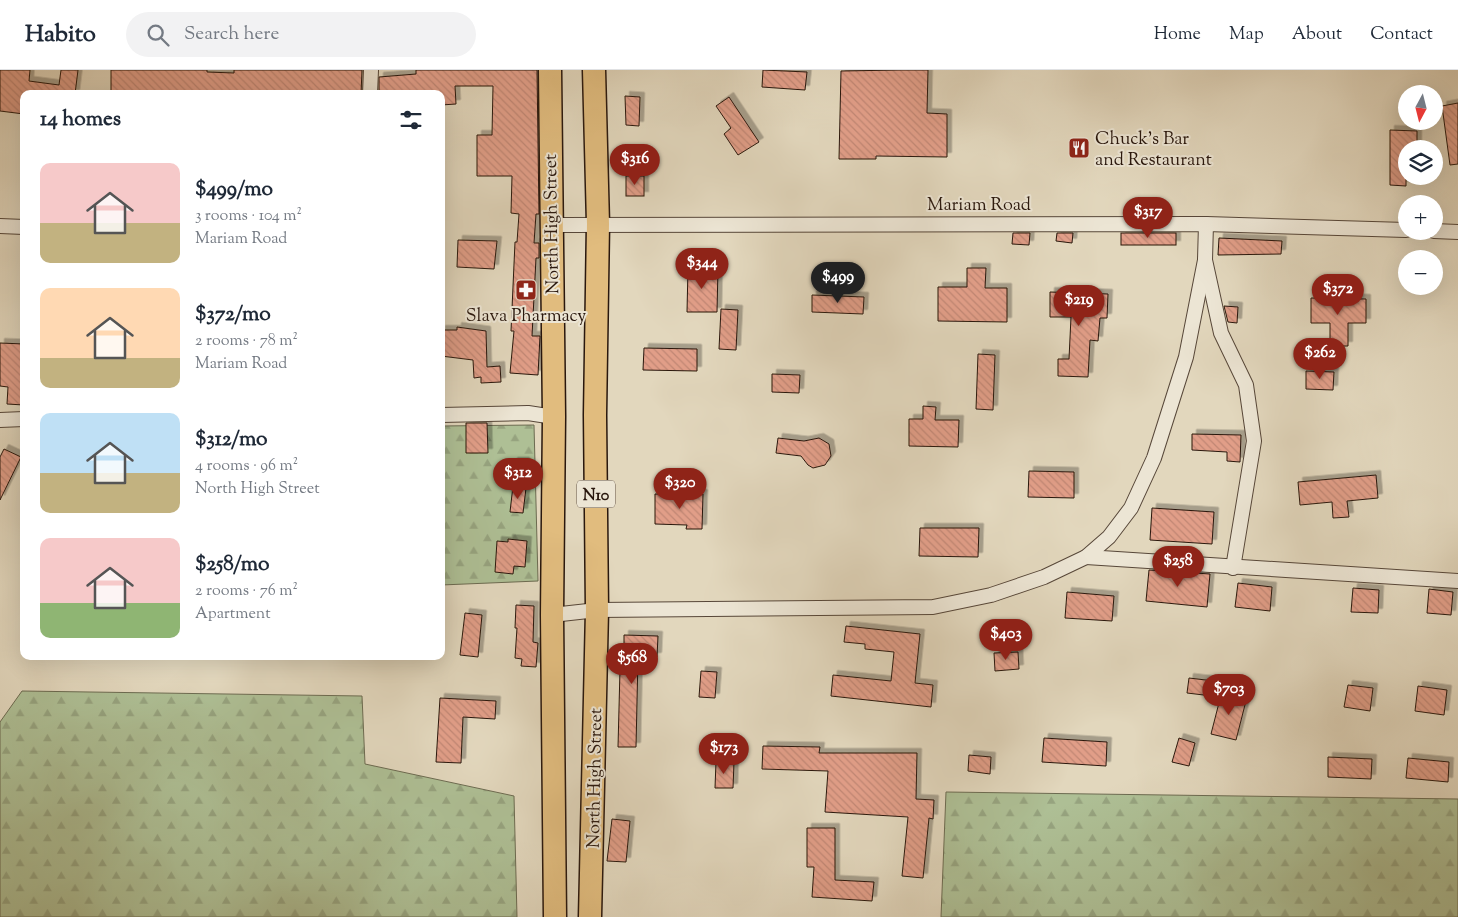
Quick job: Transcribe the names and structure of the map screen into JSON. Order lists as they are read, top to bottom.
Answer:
{
  "streets": {
    "highway": ["North High Street", "N10"],
    "street": ["Mariam Road"]
  },
  "crossings": [
    ["Mariam Road", "North High Street"]
  ],
  "places": {
    "restaurant": ["Chuck's Bar and Restaurant"],
    "pharmacy": ["Slava Pharmacy"]
  },
  "north": "bottom",
  "page": {
    "header": "Habito",
    "search": "Search here",
    "nav": [
      "Home",
      "Map",
      "About",
      "Contact"
    ],
    "map_buttons": ["+", "−"],
    "heading": "14 homes",
    "price": [
      "$316",
      "$317",
      "$344",
      "$499",
      "$372",
      "$219",
      "$262",
      "$312",
      "$320",
      "$258",
      "$403",
      "$568",
      "$703",
      "$173"
    ],
    "list": [
      {
        "name": "$499/mo",
        "note": "3 rooms · 104 m² · Mariam Road"
      },
      {
        "name": "$372/mo",
        "note": "2 rooms · 78 m² · Mariam Road"
      },
      {
        "name": "$312/mo",
        "note": "4 rooms · 96 m² · North High Street"
      },
      {
        "name": "$258/mo",
        "note": "2 rooms · 76 m² · Apartment"
      }
    ]
  }
}
